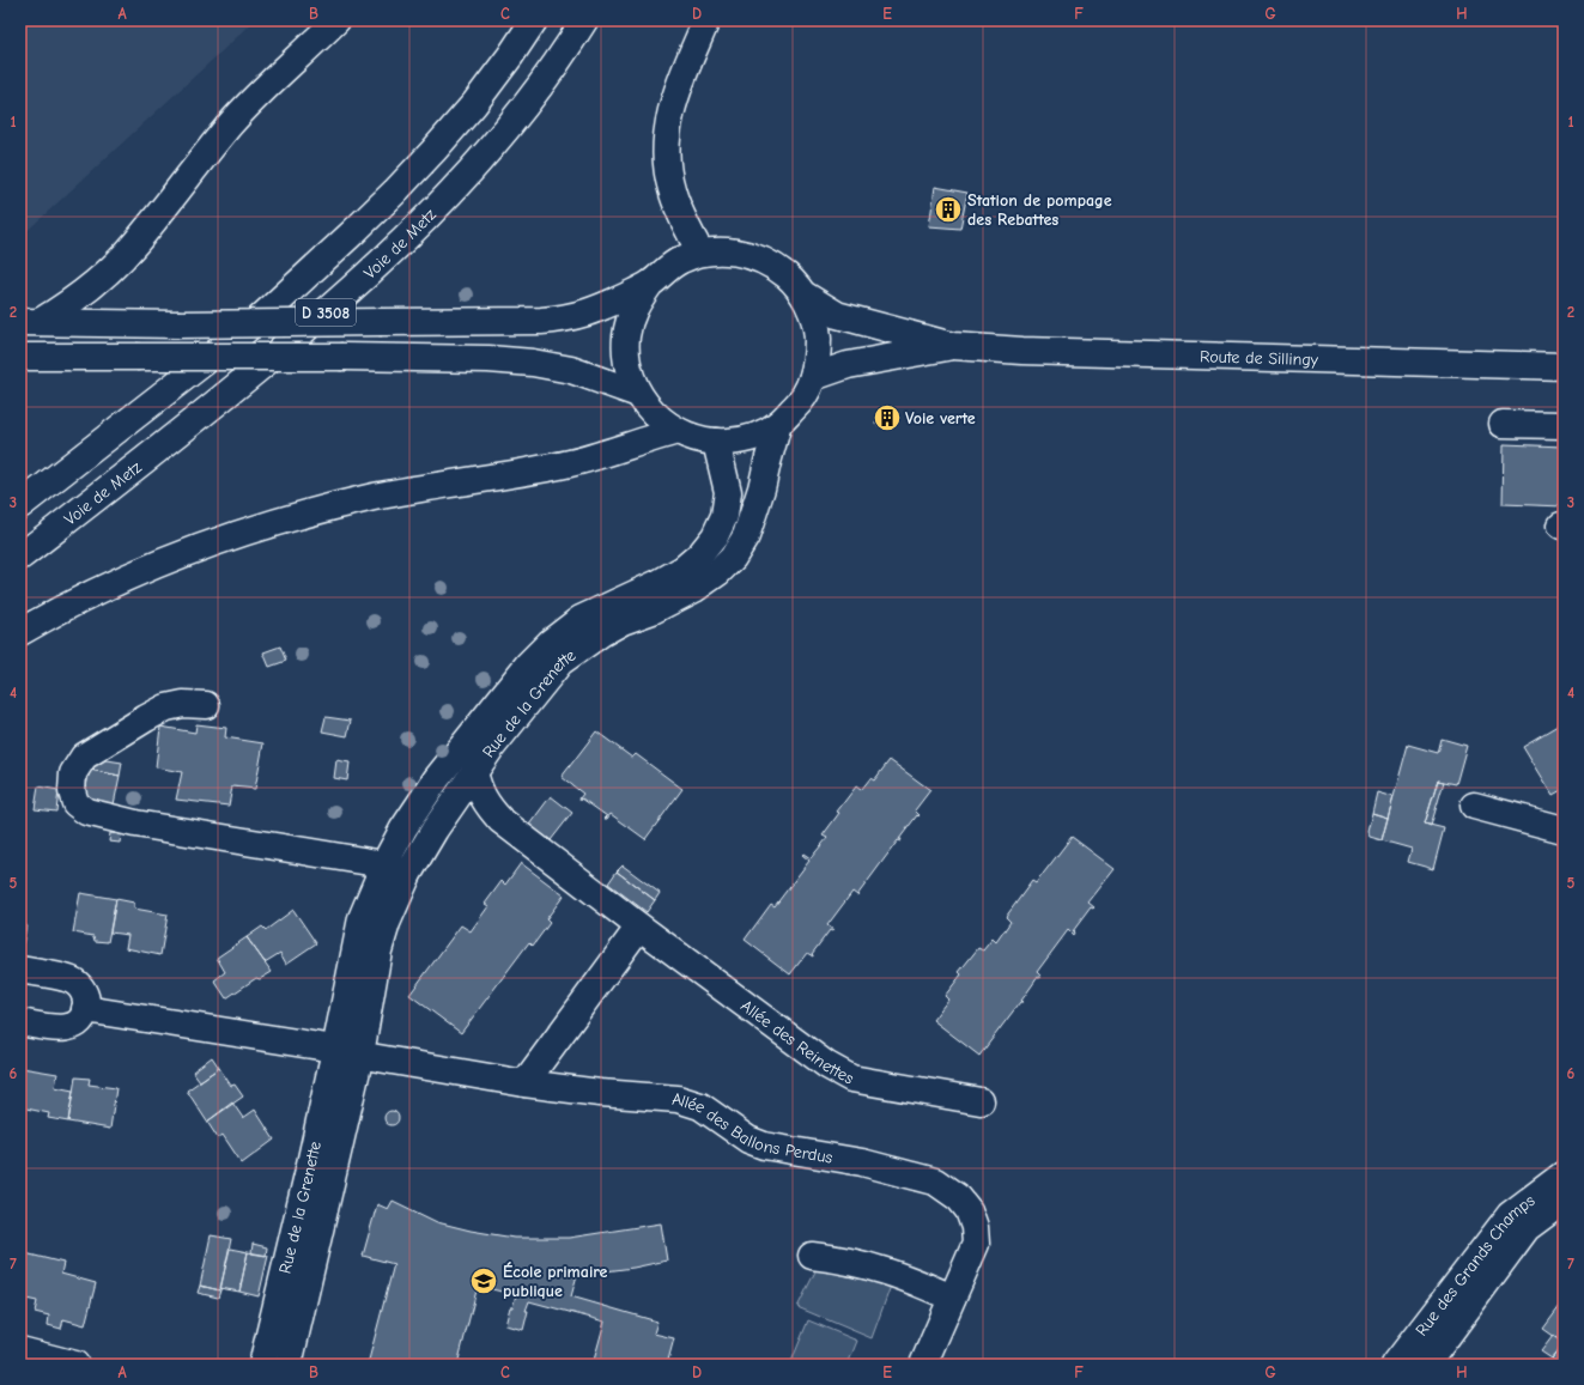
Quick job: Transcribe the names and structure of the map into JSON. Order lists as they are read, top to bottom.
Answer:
{
  "streets": {
    "main road": [
      "Voie de Metz",
      "D 3508",
      "Route de Sillingy",
      "Rue de la Grenette",
      "Allée des Reinettes",
      "Allée des Ballons Perdus",
      "Rue des Grands Champs"
    ]
  },
  "crossings": [
    ["Rue de la Grenette", "Allée des Reinettes"],
    ["Rue de la Grenette", "Allée des Ballons Perdus"]
  ],
  "places": {
    "building": ["Station de pompage des Rebattes", "Voie verte"],
    "school or university": ["École primaire publique"]
  },
  "grid": {
    "columns": [
      "A",
      "B",
      "C",
      "D",
      "E",
      "F",
      "G",
      "H"
    ],
    "rows": [
      "1",
      "2",
      "3",
      "4",
      "5",
      "6",
      "7"
    ]
  }
}
